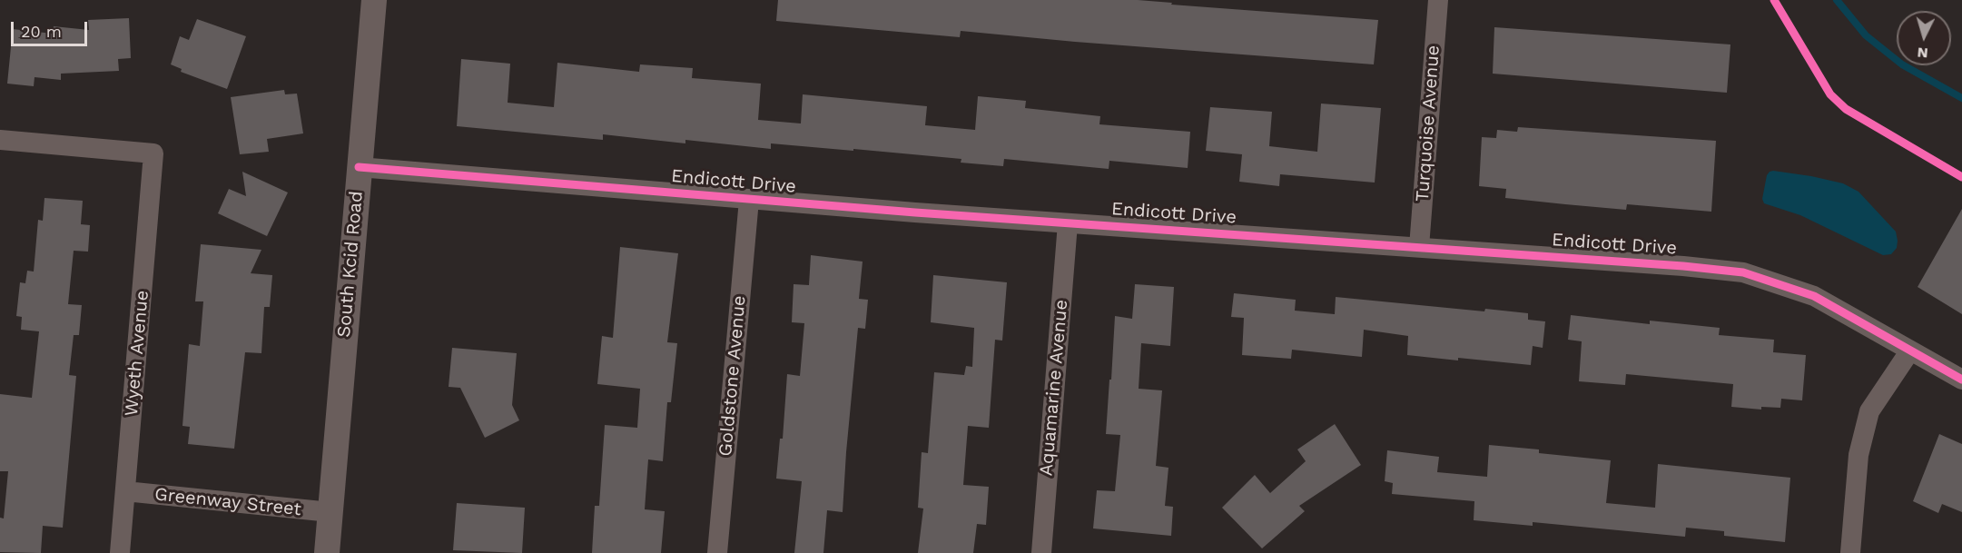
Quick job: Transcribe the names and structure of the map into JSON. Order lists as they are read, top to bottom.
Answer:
{
  "streets": {
    "street": [
      "Turquoise Avenue",
      "Endicott Drive",
      "South Kcid Road",
      "Wyeth Avenue",
      "Goldstone Avenue",
      "Aquamarine Avenue",
      "Greenway Street"
    ]
  },
  "crossings": [
    ["Turquoise Avenue", "Endicott Drive"],
    ["Endicott Drive", "South Kcid Road"],
    ["Endicott Drive", "Goldstone Avenue"],
    ["Endicott Drive", "Aquamarine Avenue"],
    ["South Kcid Road", "Greenway Street"],
    ["Wyeth Avenue", "Greenway Street"]
  ],
  "scale_bar": "20 m",
  "north": "bottom"
}
